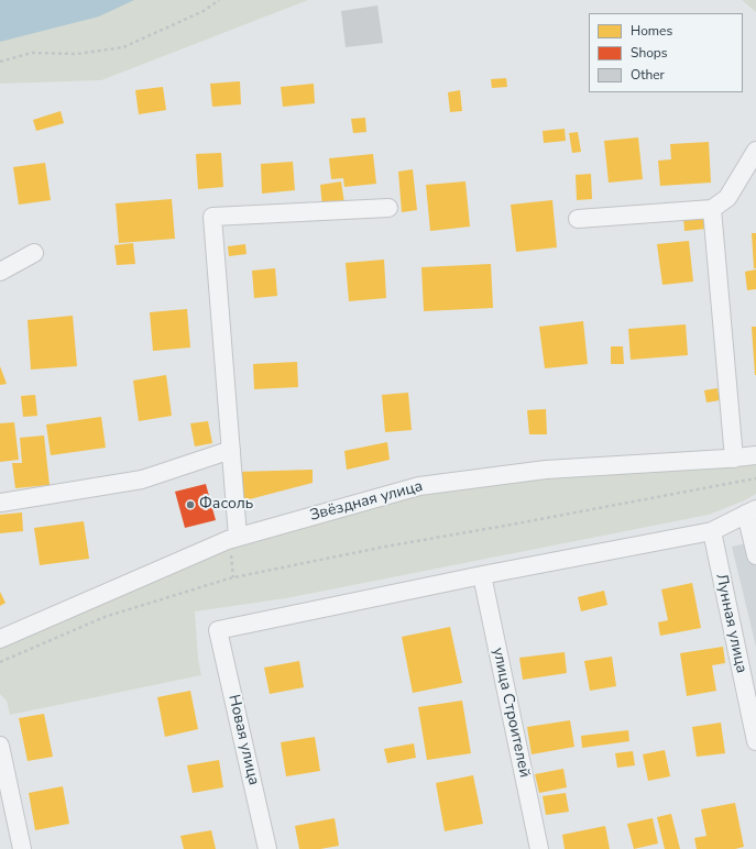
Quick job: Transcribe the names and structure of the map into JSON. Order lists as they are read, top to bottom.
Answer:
{
  "streets": {
    "street": [
      "Звёздная улица",
      "Лунная улица",
      "улица Строителей",
      "Новая улица"
    ]
  },
  "crossings": [
    ["улица Строителей", "Новая улица"]
  ],
  "places": ["Фасоль"],
  "legend": ["Homes", "Shops", "Other"]
}
